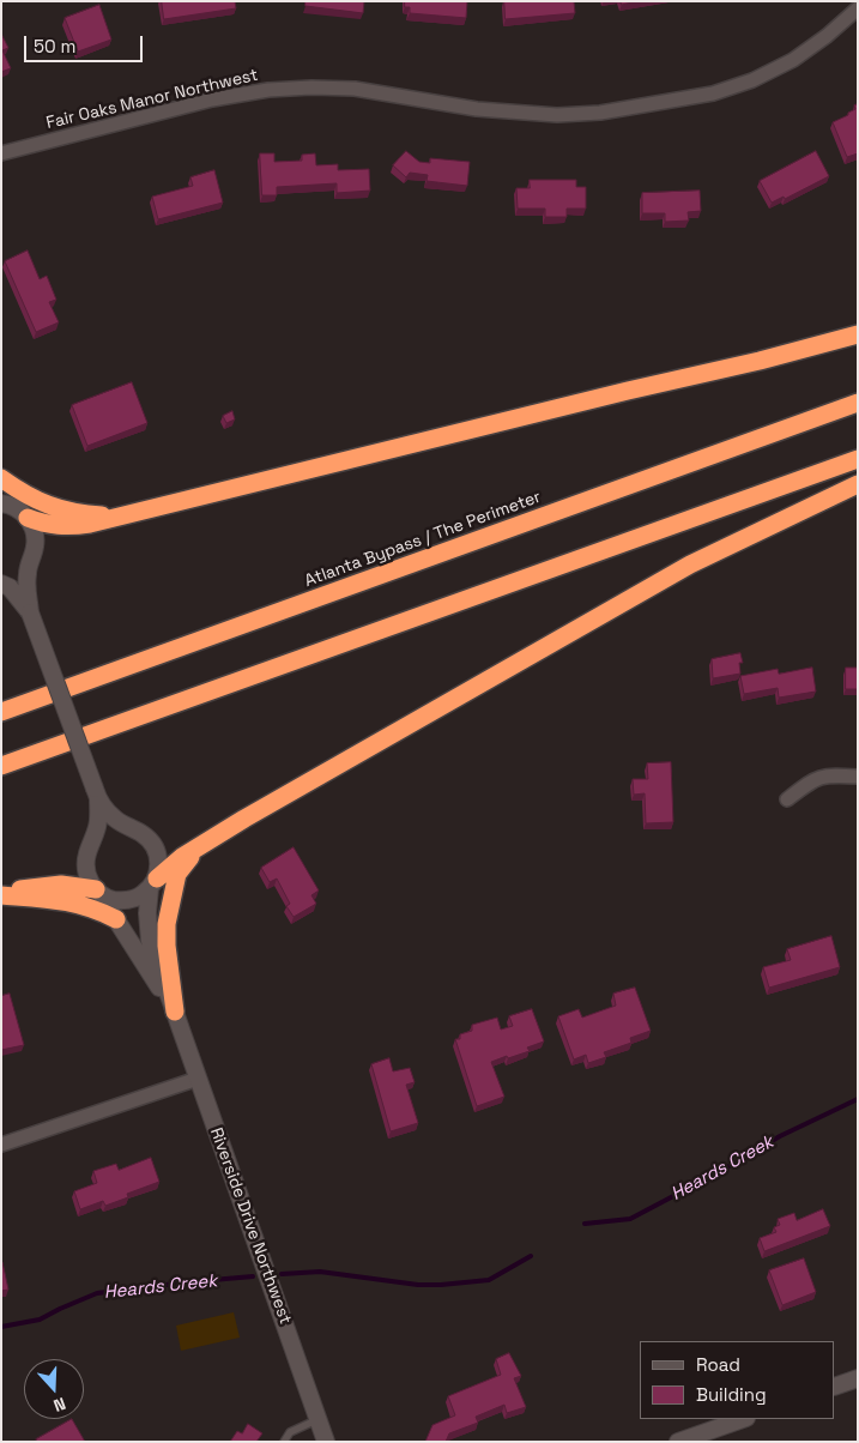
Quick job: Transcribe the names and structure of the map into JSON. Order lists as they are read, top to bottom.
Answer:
{
  "streets": {
    "highway": ["Atlanta Bypass / The Perimeter"],
    "street": ["Fair Oaks Manor Northwest", "Riverside Drive Northwest"]
  },
  "water": ["Heards Creek"],
  "legend": ["Road", "Building"],
  "scale_bar": "50 m",
  "north": "bottom"
}
